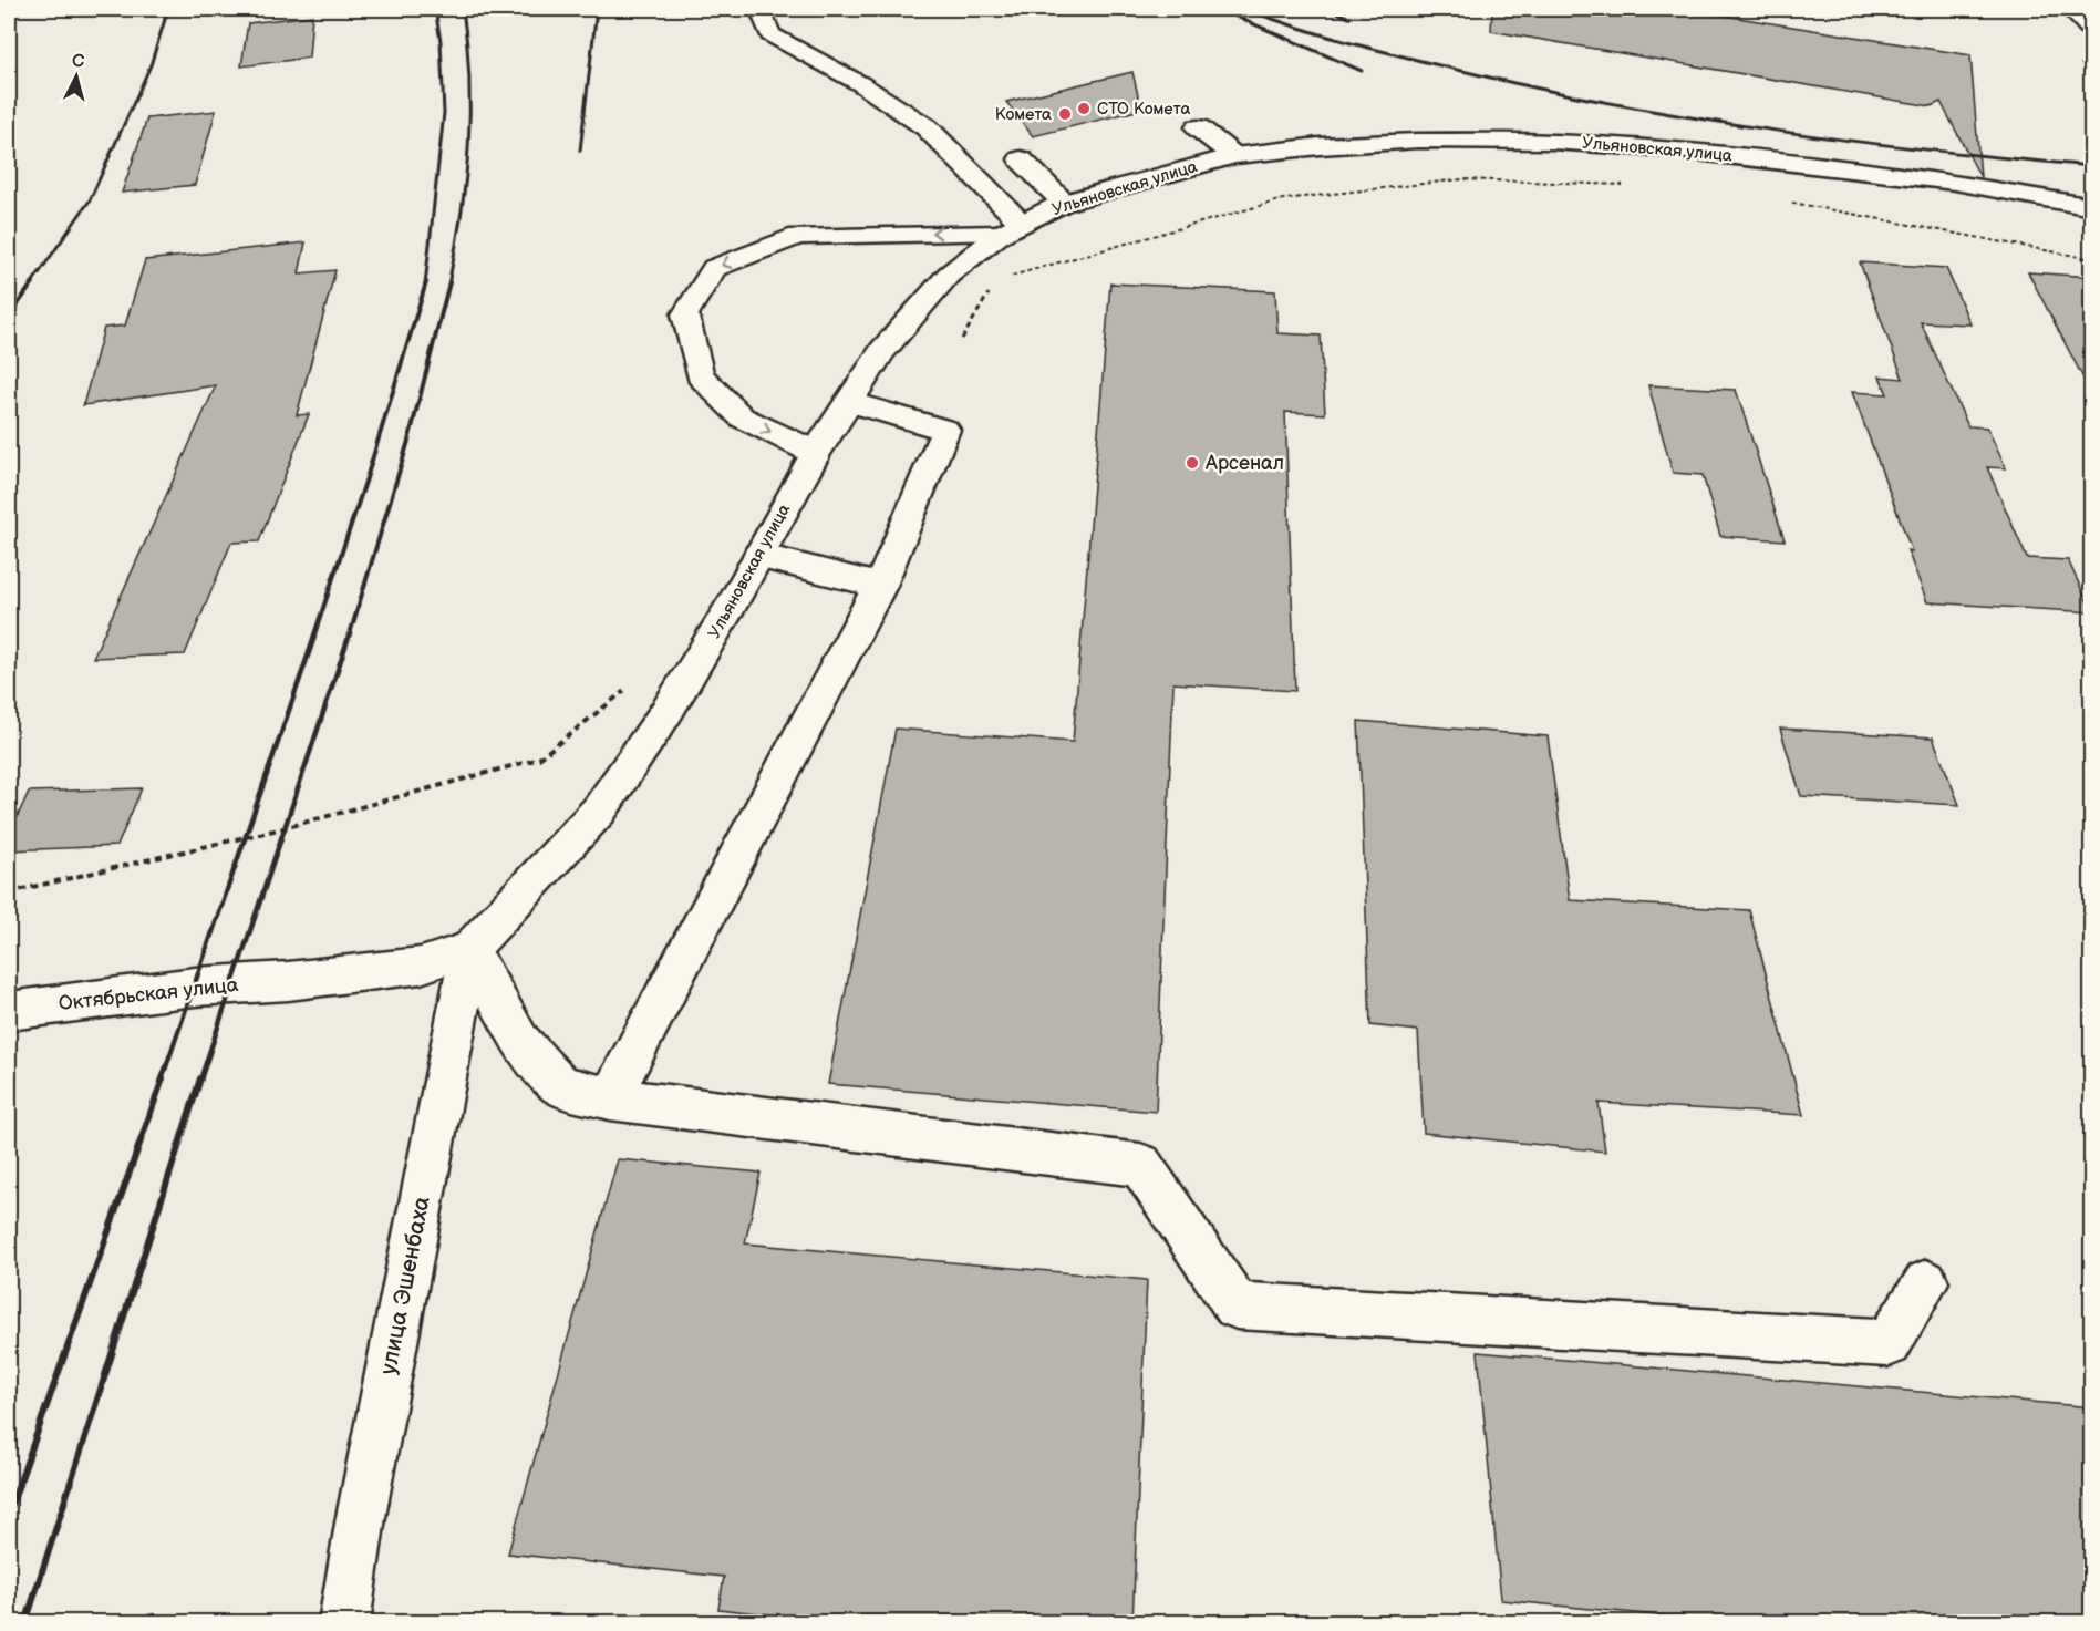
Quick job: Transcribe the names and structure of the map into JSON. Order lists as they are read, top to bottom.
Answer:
{
  "streets": {
    "main road": ["Ульяновская улица", "Октябрьская улица", "улица Эшенбаха"]
  },
  "crossings": [
    ["Ульяновская улица", "Октябрьская улица"],
    ["Ульяновская улица", "улица Эшенбаха"]
  ],
  "places": ["СТО Комета", "Комета", "Арсенал"],
  "north": "top"
}
